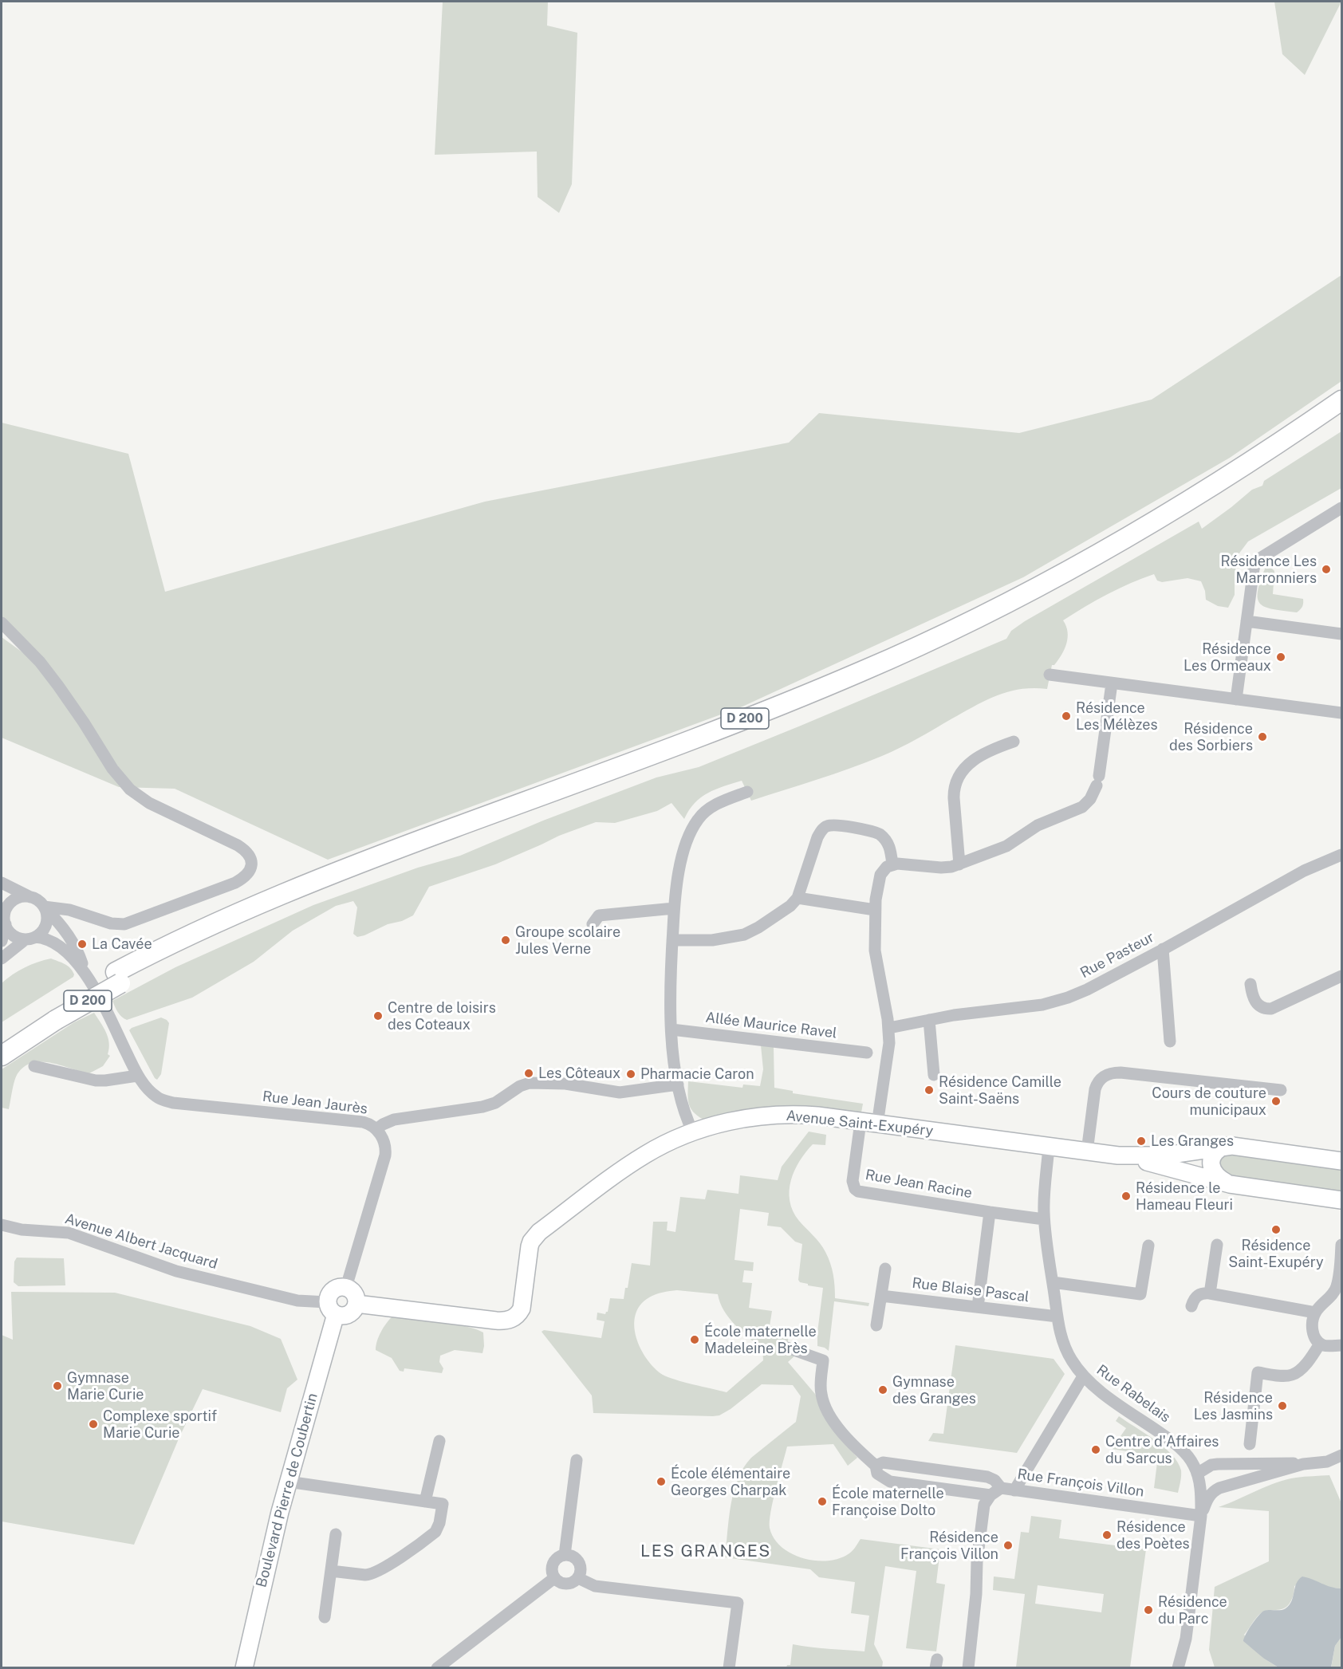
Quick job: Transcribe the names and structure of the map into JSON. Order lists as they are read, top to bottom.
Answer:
{
  "streets": {
    "main road": ["D 200"],
    "street": [
      "Rue Pasteur",
      "Allée Maurice Ravel",
      "Rue Jean Jaurès",
      "Avenue Saint-Exupéry",
      "Rue Jean Racine",
      "Avenue Albert Jacquard",
      "Rue Blaise Pascal",
      "Rue Rabelais",
      "Rue François Villon",
      "Boulevard Pierre de Coubertin"
    ]
  },
  "crossings": [
    ["Avenue Saint-Exupéry", "Rue Jean Racine"],
    ["Avenue Saint-Exupéry", "Avenue Albert Jacquard"],
    ["Avenue Saint-Exupéry", "Rue Rabelais"],
    ["Avenue Saint-Exupéry", "Boulevard Pierre de Coubertin"],
    ["Rue Jean Racine", "Rue Rabelais"],
    ["Avenue Albert Jacquard", "Boulevard Pierre de Coubertin"],
    ["Rue Blaise Pascal", "Rue Rabelais"],
    ["Rue Rabelais", "Rue François Villon"]
  ],
  "districts": ["LES GRANGES"],
  "places": [
    "Résidence Les Marronniers",
    "Résidence Les Ormeaux",
    "Résidence Les Mélèzes",
    "Résidence des Sorbiers",
    "Groupe scolaire Jules Verne",
    "La Cavée",
    "Centre de loisirs des Coteaux",
    "Les Côteaux",
    "Pharmacie Caron",
    "Résidence Camille Saint-Saëns",
    "Cours de couture municipaux",
    "Les Granges",
    "Résidence le Hameau Fleuri",
    "Résidence Saint-Exupéry",
    "École maternelle Madeleine Brès",
    "Gymnase Marie Curie",
    "Gymnase des Granges",
    "Résidence Les Jasmins",
    "Complexe sportif Marie Curie",
    "Centre d'Affaires du Sarcus",
    "École élémentaire Georges Charpak",
    "École maternelle Françoise Dolto",
    "Résidence des Poètes",
    "Résidence François Villon",
    "Résidence du Parc"
  ]
}
